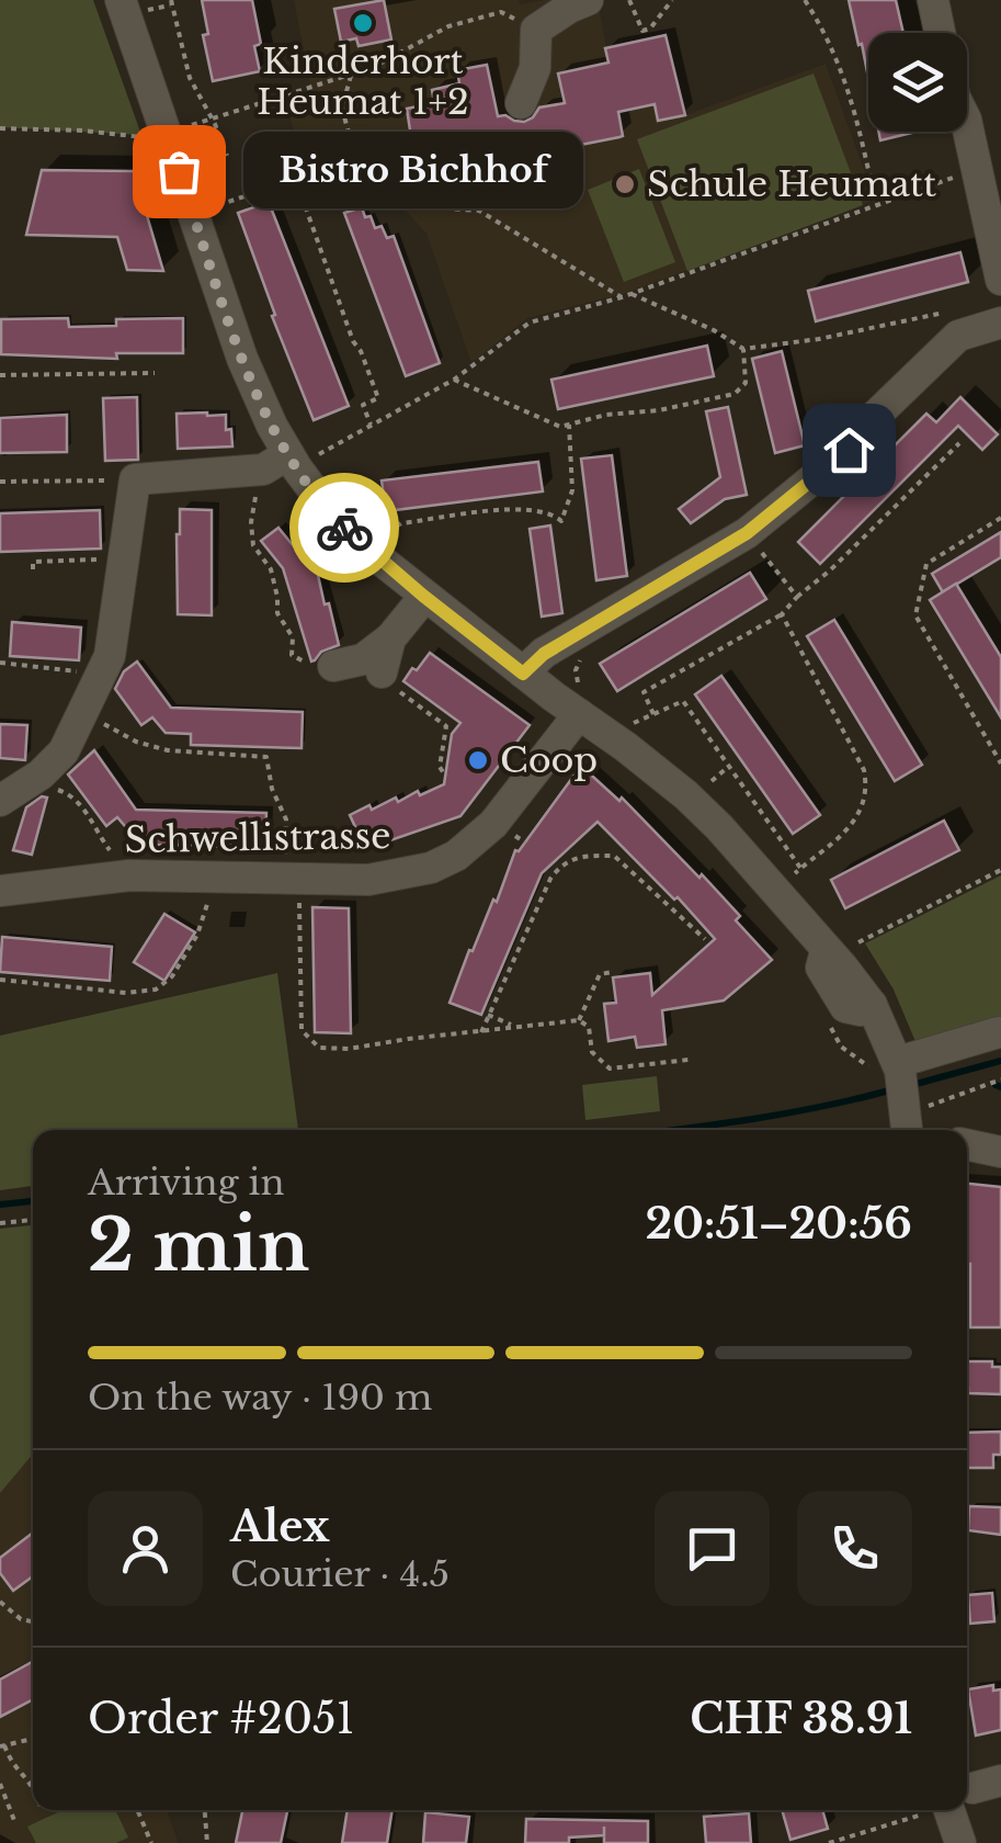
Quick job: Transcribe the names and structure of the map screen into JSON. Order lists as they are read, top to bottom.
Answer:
{
  "streets": {
    "street": ["Schwellistrasse"]
  },
  "places": [
    "Kinderhort Heumat 1+2",
    "Bistro Bichhof",
    "Schule Heumatt",
    "Coop"
  ],
  "page": {
    "bubble": "Bistro Bichhof",
    "heading": ["2 min", "Arriving in", "20:51–20:56"],
    "panel": [
      "Alex",
      "Courier · 4.5",
      "Order #2051",
      "CHF 38.91"
    ],
    "bar": "On the way · 190 m"
  }
}
